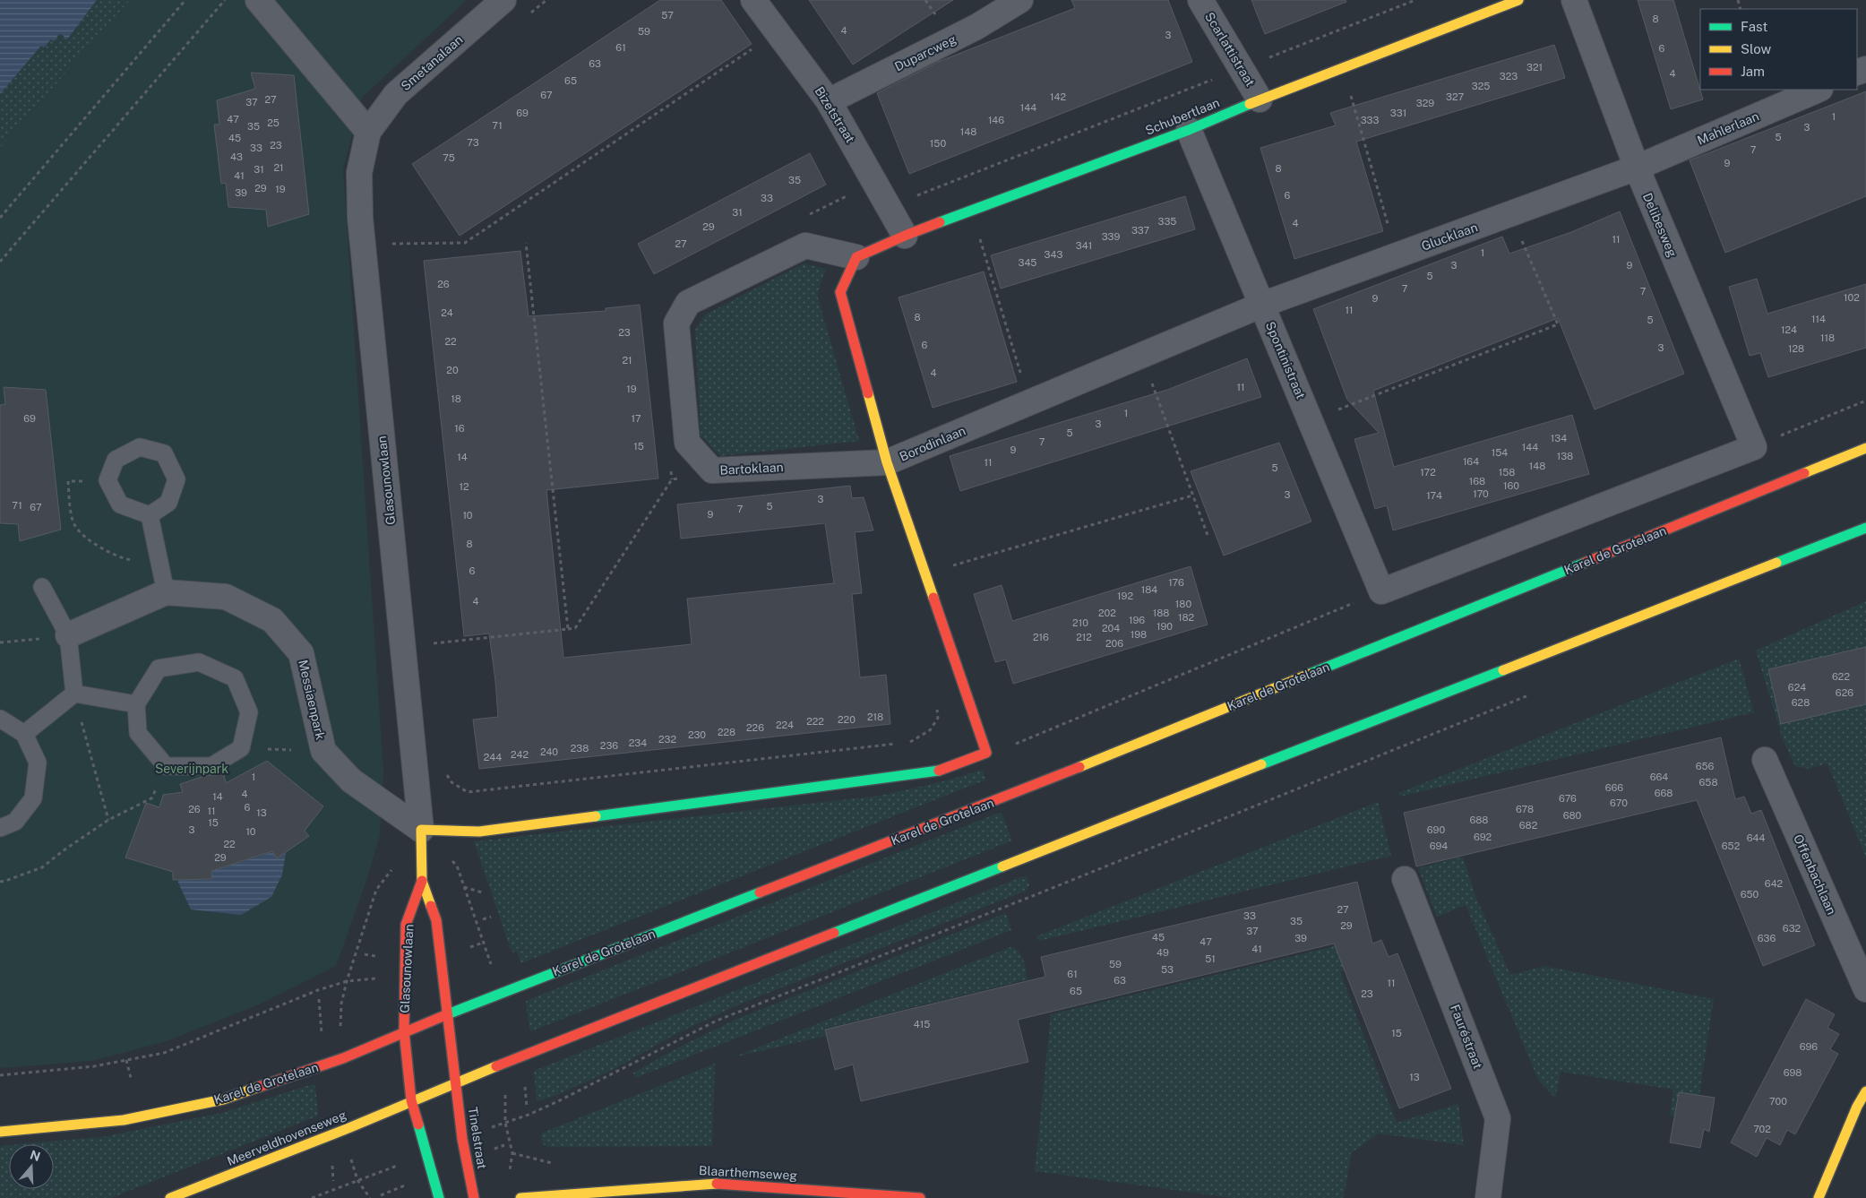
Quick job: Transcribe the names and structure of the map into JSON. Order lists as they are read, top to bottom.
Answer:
{
  "streets": {
    "main road": [
      "Schubertlaan",
      "Borodinlaan",
      "Glasounowlaan",
      "Karel de Grotelaan",
      "Meerveldhovenseweg",
      "Tinelstraat",
      "Blaarthemseweg"
    ],
    "street": [
      "Scarlattistraat",
      "Duparcweg",
      "Smetanalaan",
      "Bizetstraat",
      "Mahlerlaan",
      "Delibesweg",
      "Glucklaan",
      "Spontinistraat",
      "Bartoklaan",
      "Messiaenpark",
      "Offenbachlaan",
      "Fauréstraat"
    ]
  },
  "crossings": [
    ["Scarlattistraat", "Schubertlaan"],
    ["Duparcweg", "Bizetstraat"],
    ["Smetanalaan", "Glasounowlaan"],
    ["Bizetstraat", "Schubertlaan"],
    ["Schubertlaan", "Spontinistraat"],
    ["Schubertlaan", "Bartoklaan"],
    ["Mahlerlaan", "Delibesweg"],
    ["Mahlerlaan", "Glucklaan"],
    ["Delibesweg", "Glucklaan"],
    ["Glucklaan", "Spontinistraat"],
    ["Glucklaan", "Borodinlaan"],
    ["Spontinistraat", "Borodinlaan"],
    ["Borodinlaan", "Bartoklaan"],
    ["Glasounowlaan", "Karel de Grotelaan"],
    ["Glasounowlaan", "Messiaenpark"],
    ["Glasounowlaan", "Meerveldhovenseweg"],
    ["Glasounowlaan", "Tinelstraat"],
    ["Karel de Grotelaan", "Tinelstraat"]
  ],
  "parks": ["Severijnpark"],
  "house_numbers": [
    "57",
    "8",
    "4",
    "59",
    "3",
    "61",
    "6",
    "63",
    "321",
    "4",
    "323",
    "65",
    "325",
    "67",
    "142",
    "327",
    "27",
    "37",
    "329",
    "144",
    "69",
    "331",
    "1",
    "47",
    "146",
    "333",
    "25",
    "71",
    "35",
    "3",
    "148",
    "5",
    "45",
    "73",
    "150",
    "23",
    "33",
    "7",
    "43",
    "75",
    "9",
    "21",
    "8",
    "31",
    "41",
    "35",
    "29",
    "19",
    "39",
    "6",
    "33",
    "31",
    "335",
    "4",
    "29",
    "337",
    "339",
    "11",
    "27",
    "341",
    "1",
    "343",
    "345",
    "3",
    "9",
    "5",
    "26",
    "7",
    "7",
    "102",
    "9",
    "11",
    "24",
    "8",
    "114",
    "5",
    "124",
    "23",
    "118",
    "22",
    "6",
    "3",
    "128",
    "21",
    "20",
    "4",
    "11",
    "19",
    "18",
    "1",
    "69",
    "17",
    "3",
    "16",
    "5",
    "134",
    "7",
    "15",
    "144",
    "9",
    "154",
    "138",
    "14",
    "164",
    "11",
    "148",
    "5",
    "172",
    "158",
    "168",
    "160",
    "12",
    "170",
    "3",
    "174",
    "3",
    "71",
    "5",
    "67",
    "7",
    "9",
    "10",
    "8",
    "6",
    "176",
    "184",
    "192",
    "4",
    "180",
    "202",
    "188",
    "182",
    "196",
    "210",
    "190",
    "204",
    "198",
    "216",
    "212",
    "206",
    "622",
    "624",
    "626",
    "628",
    "218",
    "220",
    "222",
    "224",
    "226",
    "228",
    "230",
    "232",
    "234",
    "236",
    "238",
    "240",
    "242",
    "244",
    "656",
    "1",
    "664",
    "658",
    "666",
    "668",
    "4",
    "14",
    "676",
    "670",
    "6",
    "26",
    "678",
    "11",
    "13",
    "680",
    "688",
    "15",
    "682",
    "3",
    "690",
    "10",
    "692",
    "644",
    "22",
    "694",
    "652",
    "29",
    "642",
    "650",
    "27",
    "33",
    "35",
    "29",
    "632",
    "37",
    "45",
    "39",
    "636",
    "47",
    "41",
    "49",
    "51",
    "59",
    "53",
    "61",
    "63",
    "11",
    "65",
    "23",
    "415",
    "15",
    "696",
    "698",
    "13",
    "700",
    "702"
  ],
  "legend": ["Fast", "Slow", "Jam"],
  "north": "top"
}
